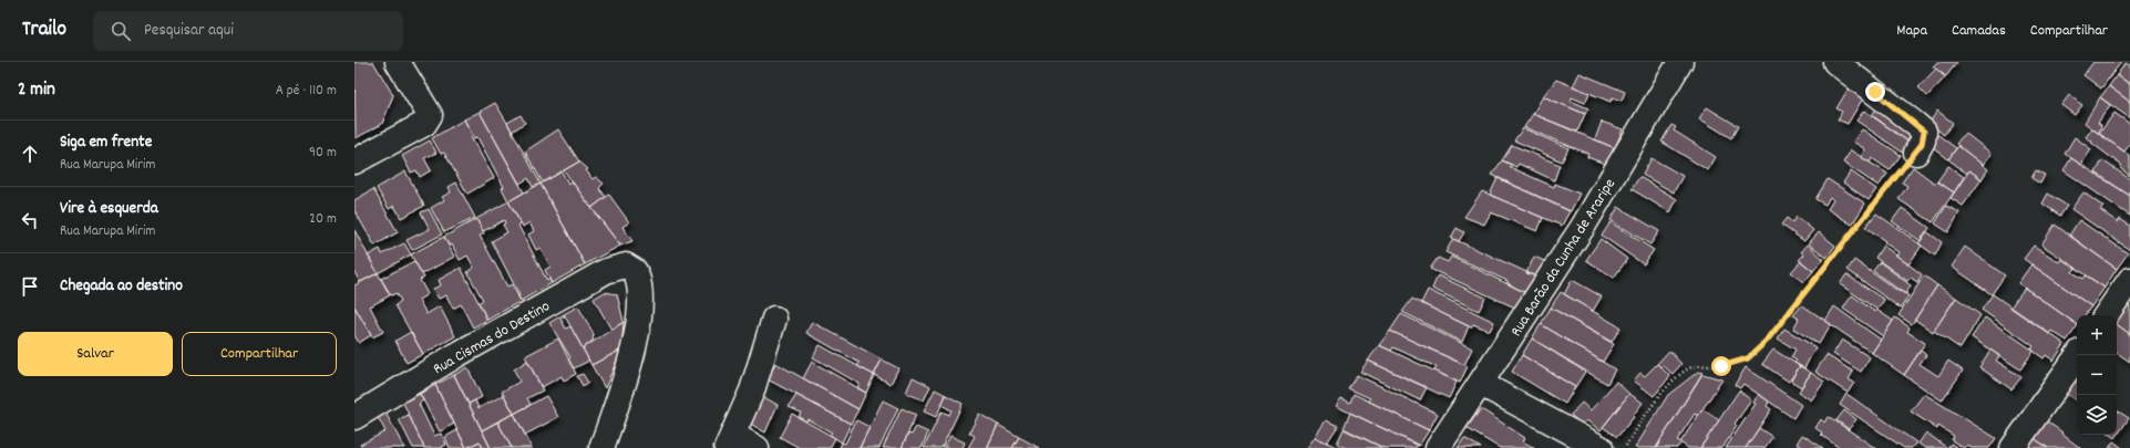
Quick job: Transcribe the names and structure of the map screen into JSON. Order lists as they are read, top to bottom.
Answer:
{
  "streets": {
    "street": ["Rua Barão da Cunha de Araripe", "Rua Cismas do Destino"]
  },
  "page": {
    "header": "Trailo",
    "search": "Pesquisar aqui",
    "nav": ["Mapa", "Camadas", "Compartilhar"],
    "heading": ["2 min", "A pé · 110 m"],
    "list": [
      ["Siga em frente", "Rua Marupa Mirim", "90 m"],
      ["Vire à esquerda", "Rua Marupa Mirim", "20 m"],
      "Chegada ao destino"
    ],
    "map_buttons": ["+", "−"],
    "buttons": ["Salvar", "Compartilhar"]
  }
}
